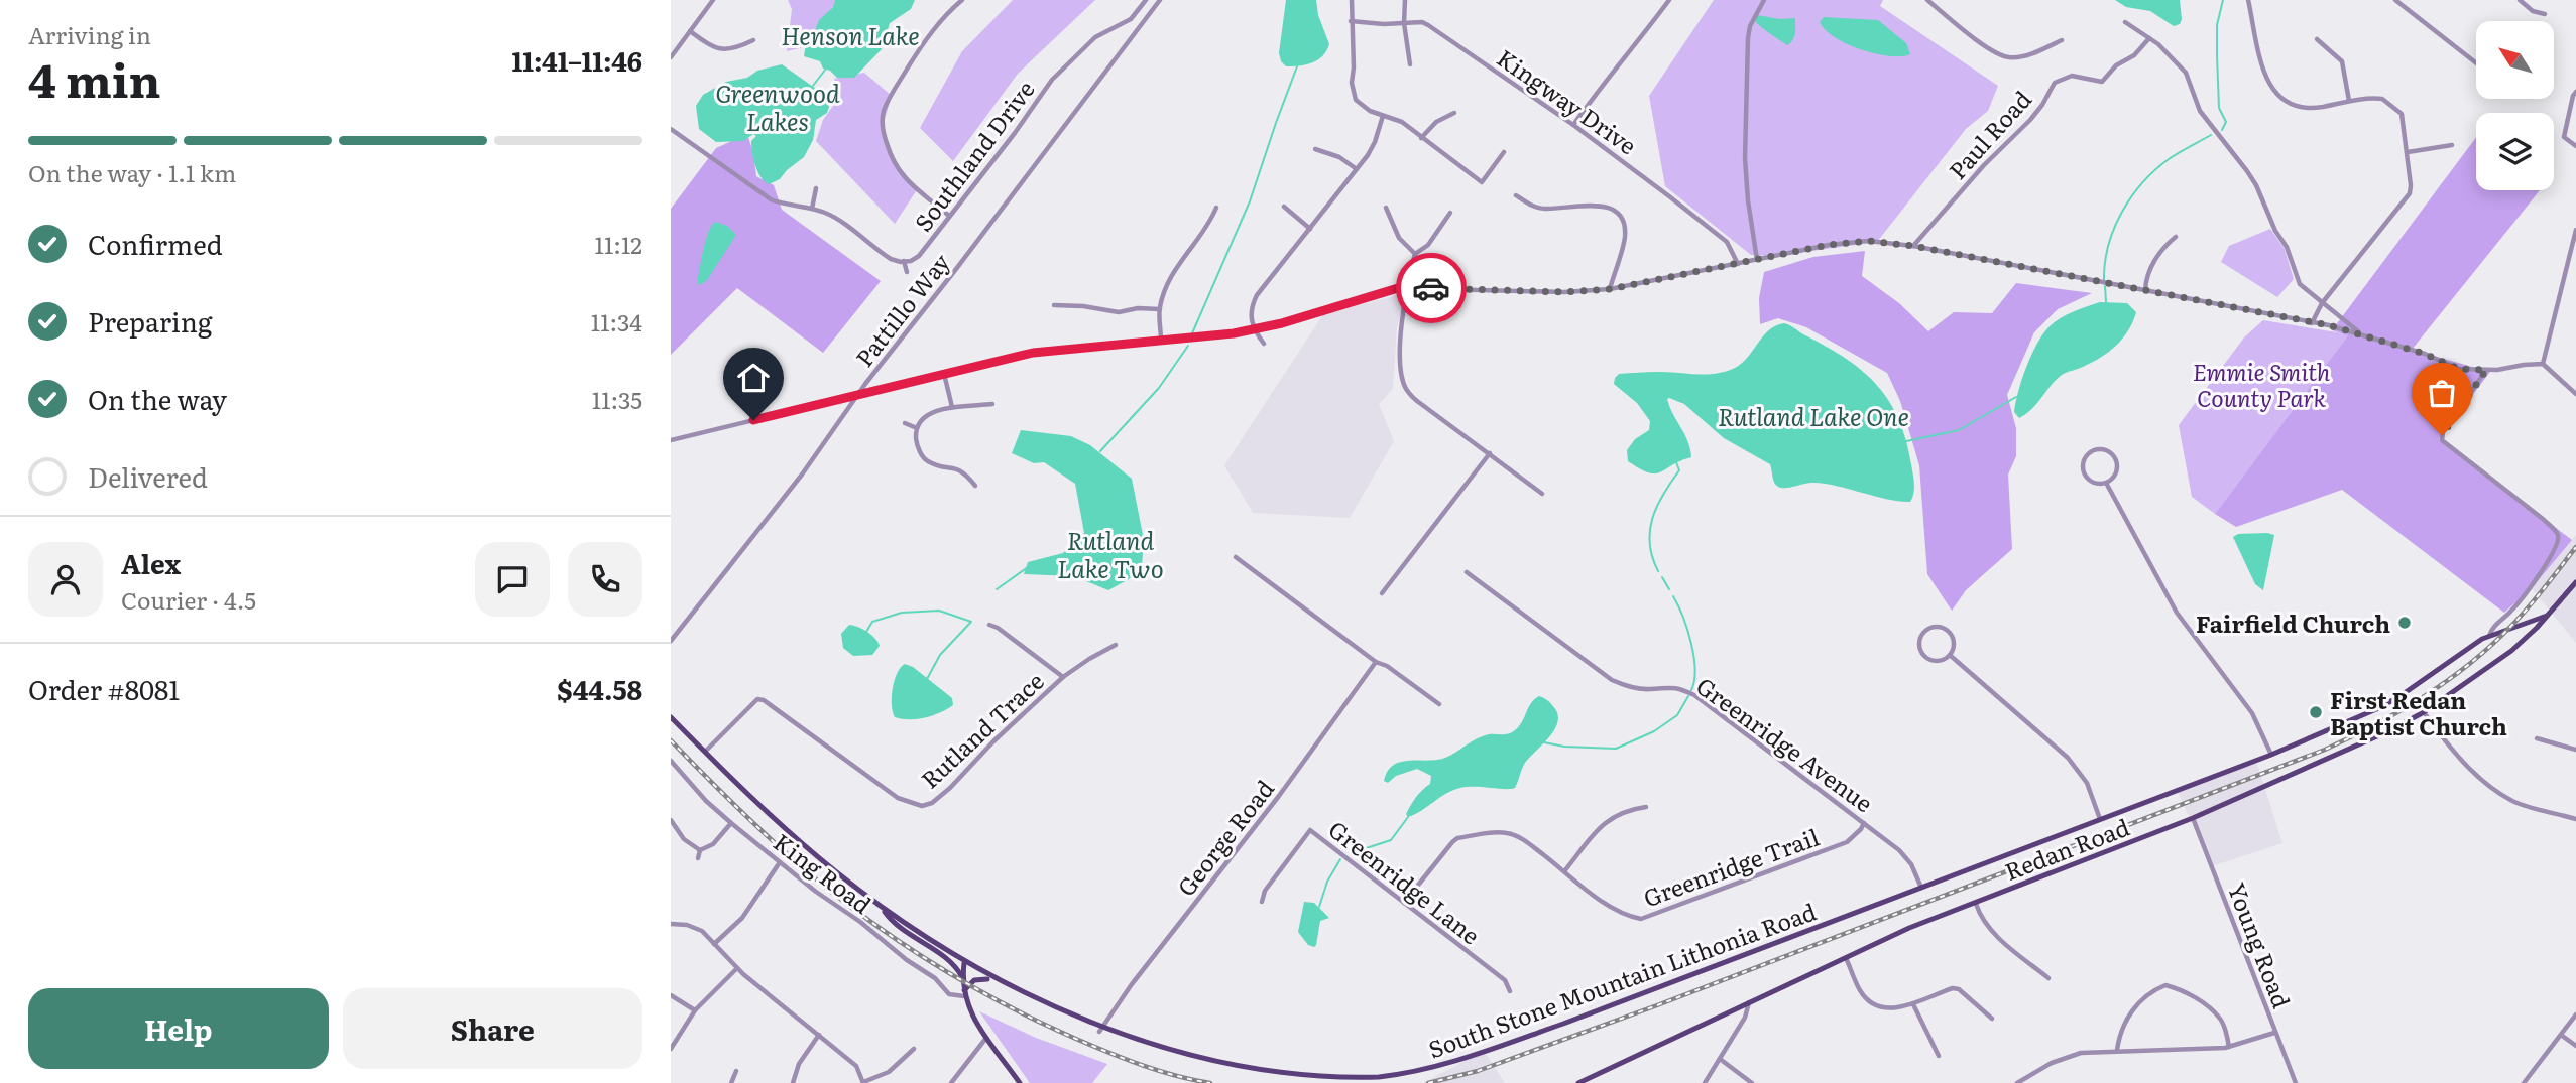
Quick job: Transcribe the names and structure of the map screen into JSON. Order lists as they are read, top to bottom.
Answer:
{
  "streets": {
    "main road": ["Redan Road", "South Stone Mountain Lithonia Road"],
    "street": [
      "Kingway Drive",
      "Paul Road",
      "Southland Drive",
      "Pattillo Way",
      "Rutland Trace",
      "Greenridge Avenue",
      "George Road",
      "Greenridge Trail",
      "King Road",
      "Greenridge Lane",
      "Young Road"
    ]
  },
  "crossings": [
    ["Greenridge Avenue", "Greenridge Trail"],
    ["Greenridge Avenue", "South Stone Mountain Lithonia Road"],
    ["Redan Road", "Young Road"],
    ["Redan Road", "South Stone Mountain Lithonia Road"],
    ["Greenridge Trail", "Greenridge Lane"]
  ],
  "water": [
    "Henson Lake",
    "Greenwood Lakes",
    "Rutland Lake One",
    "Rutland Lake Two"
  ],
  "parks": ["Emmie Smith County Park"],
  "places": ["Fairfield Church", "First Redan Baptist Church"],
  "north": "top left",
  "page": {
    "heading": ["4 min", "Arriving in", "11:41–11:46"],
    "panel": [
      "Alex",
      "Courier · 4.5",
      "Order #8081",
      "$44.58"
    ],
    "bar": "On the way · 1.1 km",
    "list": [
      ["Confirmed", "11:12"],
      ["Preparing", "11:34"],
      ["On the way", "11:35"],
      "Delivered"
    ],
    "buttons": ["Help", "Share"]
  }
}
